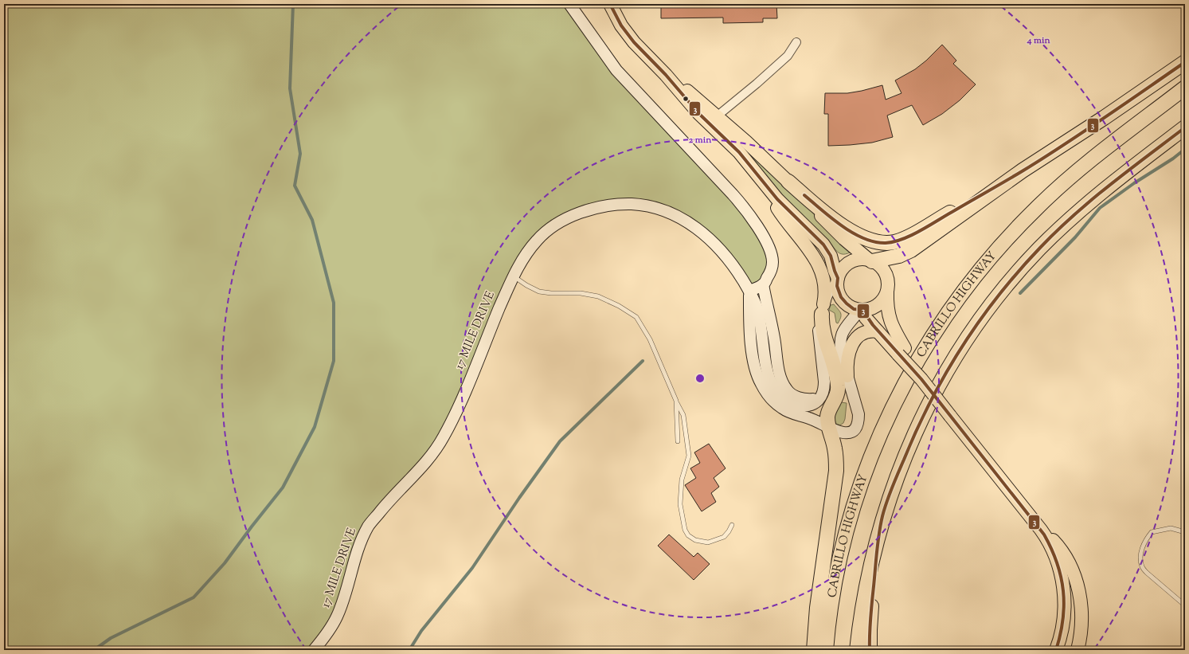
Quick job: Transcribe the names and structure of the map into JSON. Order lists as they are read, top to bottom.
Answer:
{
  "streets": {
    "highway": ["CABRILLO HIGHWAY"],
    "main road": ["17 MILE DRIVE"]
  },
  "lines": ["transit line 3"],
  "rings": ["4 min", "2 min"]
}
